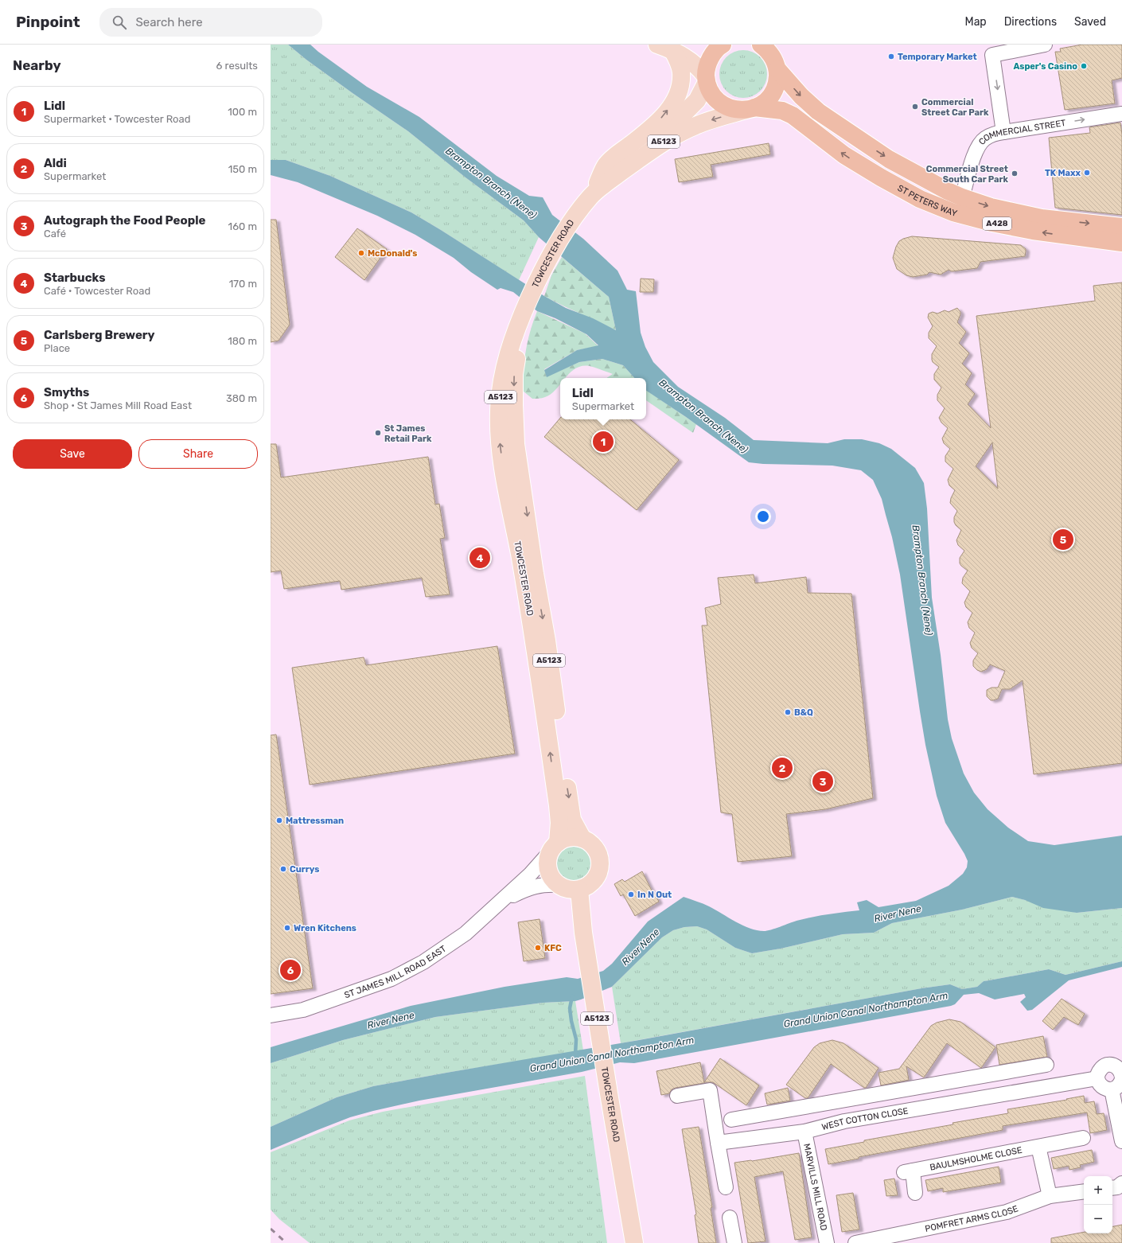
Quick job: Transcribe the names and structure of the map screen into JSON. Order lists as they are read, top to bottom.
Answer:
{
  "streets": {
    "highway": ["ST PETERS WAY", "A428"],
    "main road": ["A5123", "TOWCESTER ROAD"],
    "street": [
      "COMMERCIAL STREET",
      "ST JAMES MILL ROAD EAST",
      "WEST COTTON CLOSE",
      "BAULMSHOLME CLOSE",
      "MARVILLS MILL ROAD",
      "POMFRET ARMS CLOSE"
    ]
  },
  "crossings": [
    ["COMMERCIAL STREET", "ST PETERS WAY"],
    ["A5123", "TOWCESTER ROAD"],
    ["A5123", "ST JAMES MILL ROAD EAST"],
    ["ST PETERS WAY", "TOWCESTER ROAD"],
    ["TOWCESTER ROAD", "ST JAMES MILL ROAD EAST"],
    ["WEST COTTON CLOSE", "MARVILLS MILL ROAD"]
  ],
  "one_way": ["COMMERCIAL STREET"],
  "water": ["Brampton Branch (Nene)", "River Nene", "Grand Union Canal Northampton Arm"],
  "places": [
    "Temporary Market",
    "Asper's Casino",
    "Commercial Street Car Park",
    "TK Maxx",
    "Commercial Street South Car Park",
    "McDonald's",
    "St James Retail Park",
    "B&Q",
    "Mattressman",
    "Currys",
    "In N Out",
    "Wren Kitchens",
    "KFC"
  ],
  "page": {
    "header": "Pinpoint",
    "search": "Search here",
    "nav": ["Map", "Directions", "Saved"],
    "heading": ["Nearby", "6 results"],
    "list": [
      {
        "mark": "1",
        "name": "Lidl",
        "note": "Supermarket · Towcester Road",
        "value": "100 m"
      },
      {
        "mark": "2",
        "name": "Aldi",
        "note": "Supermarket",
        "value": "150 m"
      },
      {
        "mark": "3",
        "name": "Autograph the Food People",
        "note": "Café",
        "value": "160 m"
      },
      {
        "mark": "4",
        "name": "Starbucks",
        "note": "Café · Towcester Road",
        "value": "170 m"
      },
      {
        "mark": "5",
        "name": "Carlsberg Brewery",
        "note": "Place",
        "value": "180 m"
      },
      {
        "mark": "6",
        "name": "Smyths",
        "note": "Shop · St James Mill Road East",
        "value": "380 m"
      }
    ],
    "popup": ["Lidl", "Supermarket"],
    "buttons": ["Save", "Share"],
    "pins": [
      "1",
      "5",
      "4",
      "2",
      "3",
      "6"
    ],
    "map_buttons": ["+", "−"]
  }
}
